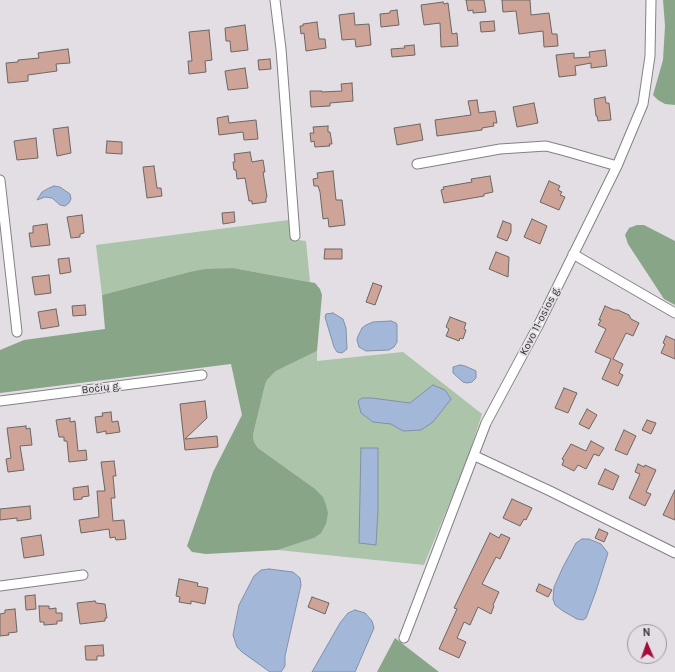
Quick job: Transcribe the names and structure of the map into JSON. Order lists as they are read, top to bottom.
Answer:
{
  "streets": {
    "street": ["Kovo 11-osios g.", "Bočių g."]
  },
  "north": "top"
}
